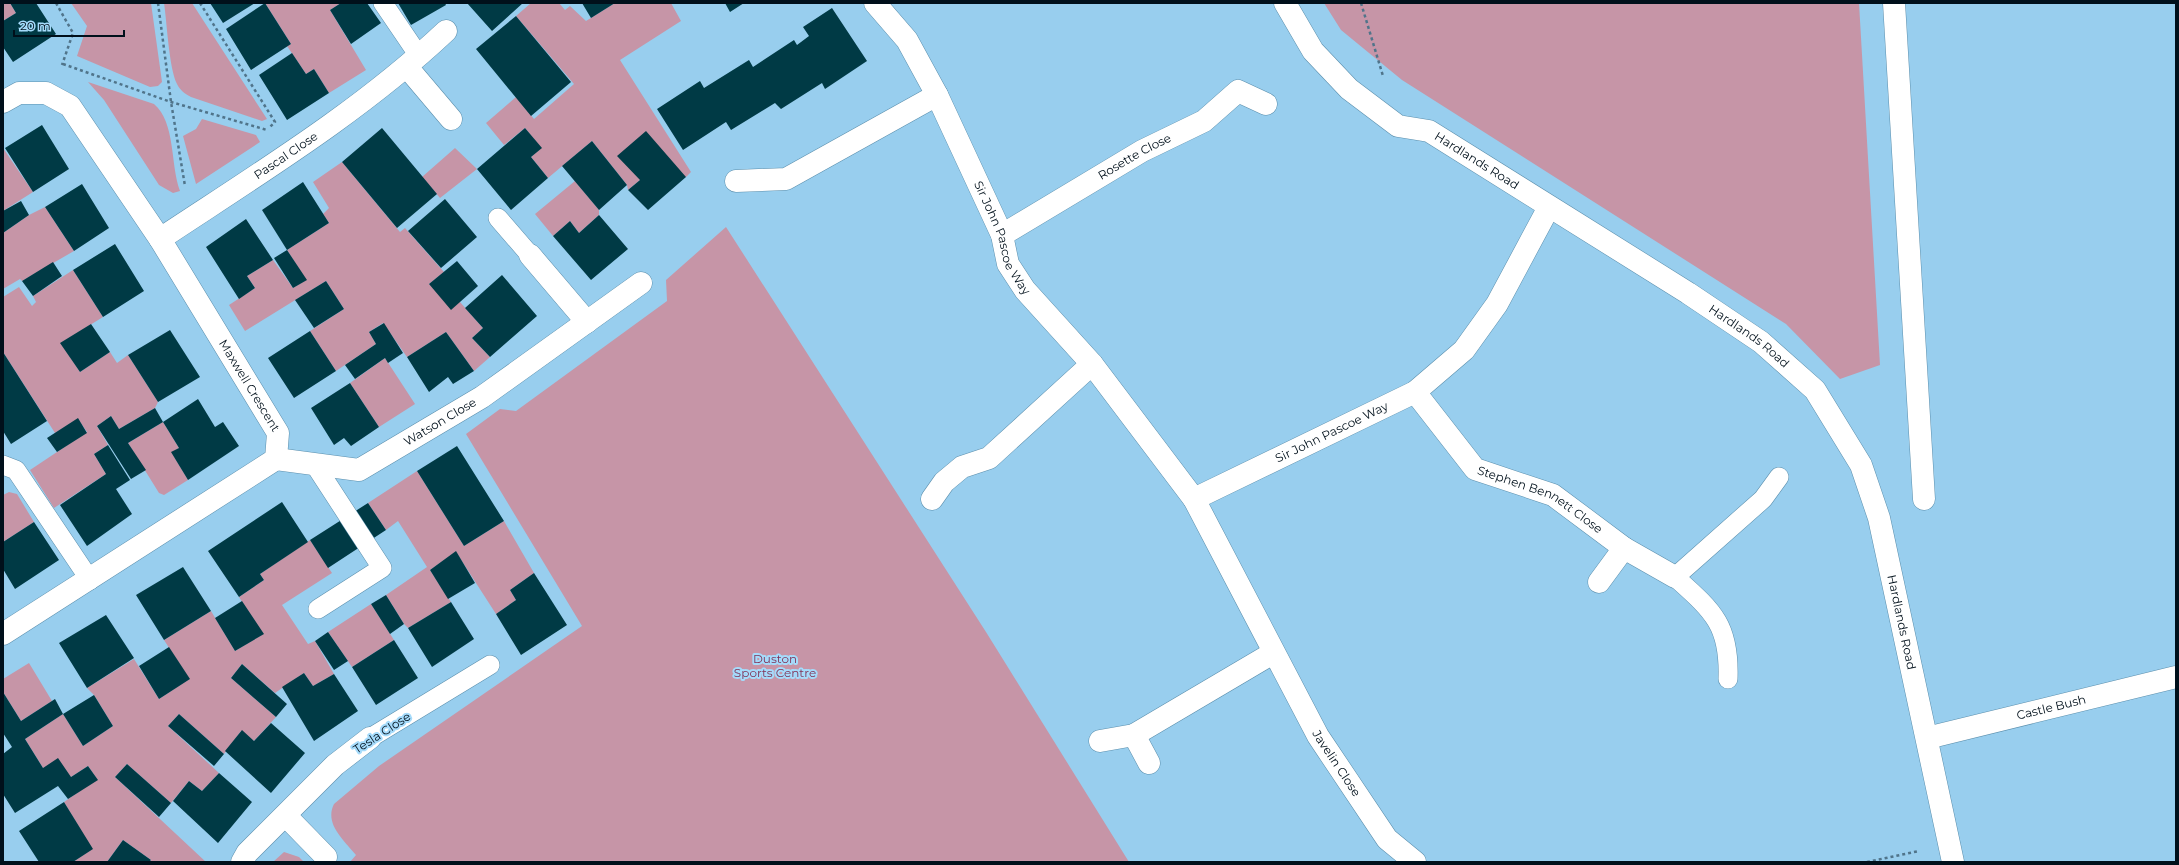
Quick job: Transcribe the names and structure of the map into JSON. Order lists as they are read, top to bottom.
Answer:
{
  "streets": {
    "street": [
      "Pascal Close",
      "Rosette Close",
      "Hardlands Road",
      "Sir John Pascoe Way",
      "Maxwell Crescent",
      "Watson Close",
      "Stephen Bennett Close",
      "Castle Bush",
      "Tesla Close",
      "Javelin Close"
    ]
  },
  "crossings": [
    ["Pascal Close", "Maxwell Crescent"],
    ["Rosette Close", "Sir John Pascoe Way"],
    ["Hardlands Road", "Sir John Pascoe Way"],
    ["Hardlands Road", "Castle Bush"],
    ["Sir John Pascoe Way", "Stephen Bennett Close"],
    ["Sir John Pascoe Way", "Javelin Close"],
    ["Maxwell Crescent", "Watson Close"]
  ],
  "parks": ["Duston Sports Centre"],
  "scale_bar": "20 m"
}
